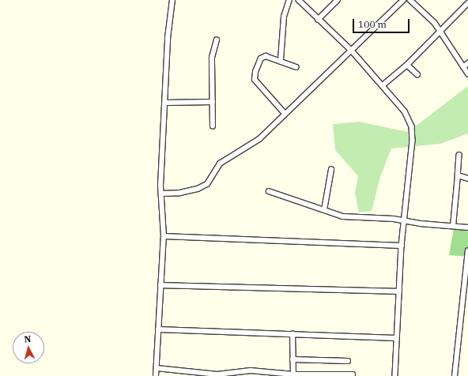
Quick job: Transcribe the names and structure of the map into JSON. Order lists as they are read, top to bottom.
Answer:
{
  "scale_bar": "100 m",
  "north": "top"
}
